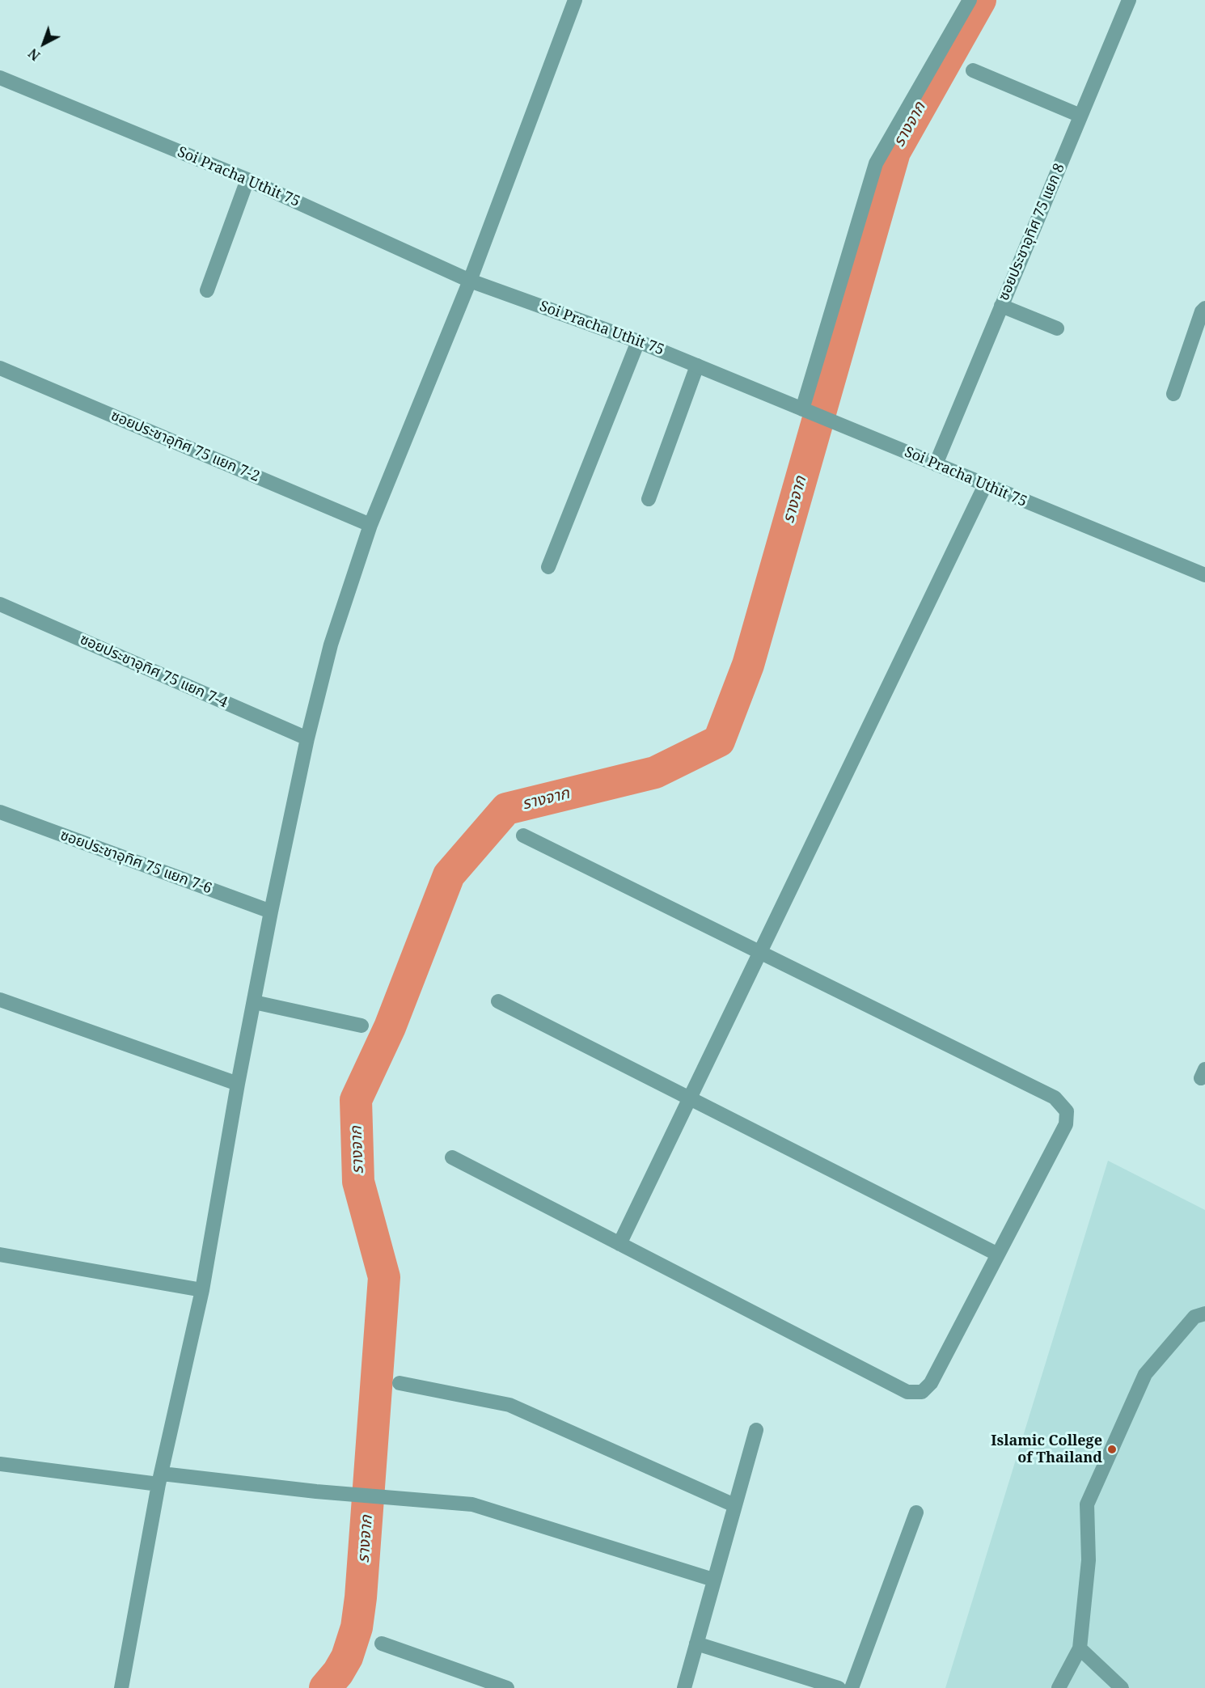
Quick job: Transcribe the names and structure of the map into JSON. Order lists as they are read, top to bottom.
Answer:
{
  "streets": {
    "street": [
      "Soi Pracha Uthit 75",
      "ซอยประชาอุทิศ 75 แยก 8",
      "ซอยประชาอุทิศ 75 แยก 7-2",
      "ซอยประชาอุทิศ 75 แยก 7-4",
      "ซอยประชาอุทิศ 75 แยก 7-6"
    ]
  },
  "crossings": [
    ["Soi Pracha Uthit 75", "ซอยประชาอุทิศ 75 แยก 8"]
  ],
  "water": ["รางจาก"],
  "places": ["Islamic College of Thailand"],
  "north": "bottom left"
}
